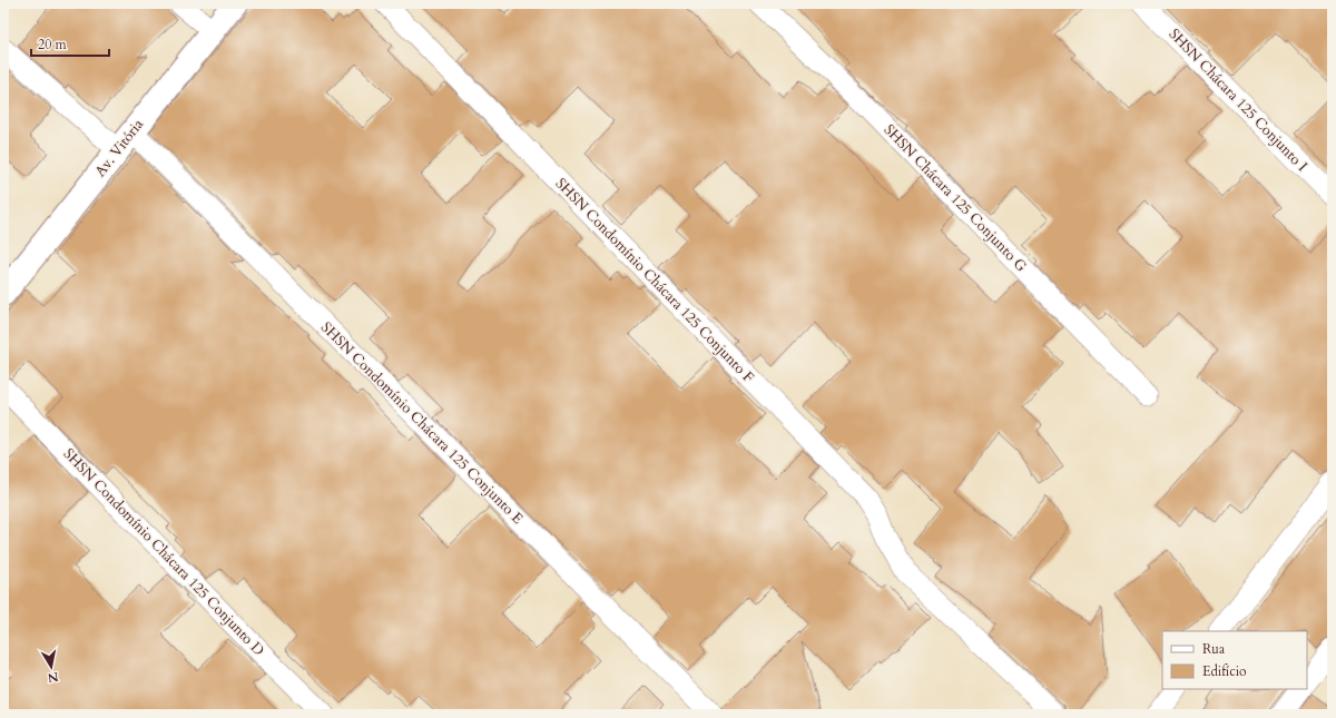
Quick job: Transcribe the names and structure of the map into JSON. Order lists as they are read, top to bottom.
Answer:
{
  "streets": {
    "street": [
      "SHSN Chácara 125 Conjunto I",
      "Av. Vitória",
      "SHSN Chácara 125 Conjunto G",
      "SHSN Condomínio Chácara 125 Conjunto F",
      "SHSN Condomínio Chácara 125 Conjunto E",
      "SHSN Condomínio Chácara 125 Conjunto D"
    ]
  },
  "crossings": [
    ["Av. Vitória", "SHSN Condomínio Chácara 125 Conjunto E"]
  ],
  "legend": ["Rua", "Edifício"],
  "scale_bar": "20 m",
  "north": "bottom"
}
